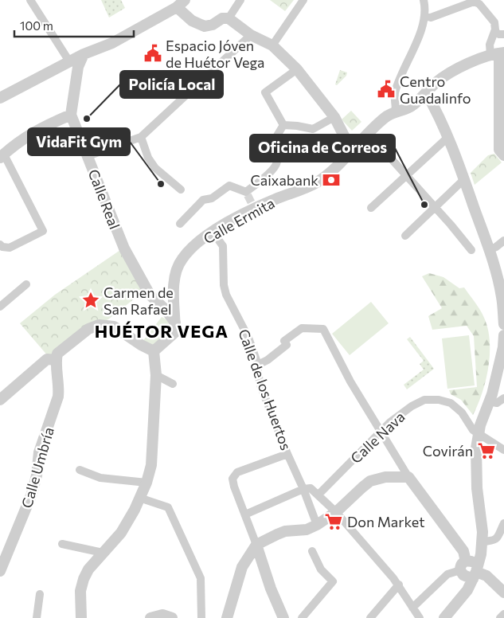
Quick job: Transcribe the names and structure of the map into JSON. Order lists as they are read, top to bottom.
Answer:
{
  "streets": {
    "street": [
      "Calle Real",
      "Calle Ermita",
      "Calle de los Huertos",
      "Calle Nava",
      "Calle Umbría"
    ]
  },
  "crossings": [
    ["Calle Real", "Calle Ermita"],
    ["Calle Ermita", "Calle de los Huertos"]
  ],
  "districts": ["HUÉTOR VEGA"],
  "places": {
    "public building": ["Espacio Jóven de Huétor Vega", "Centro Guadalinfo"],
    "other": ["Policía Local", "VidaFit Gym", "Oficina de Correos"],
    "bank": ["Caixabank"],
    "place": ["Carmen de San Rafael"],
    "supermarket": ["Covirán", "Don Market"]
  },
  "scale_bar": "100 m"
}
